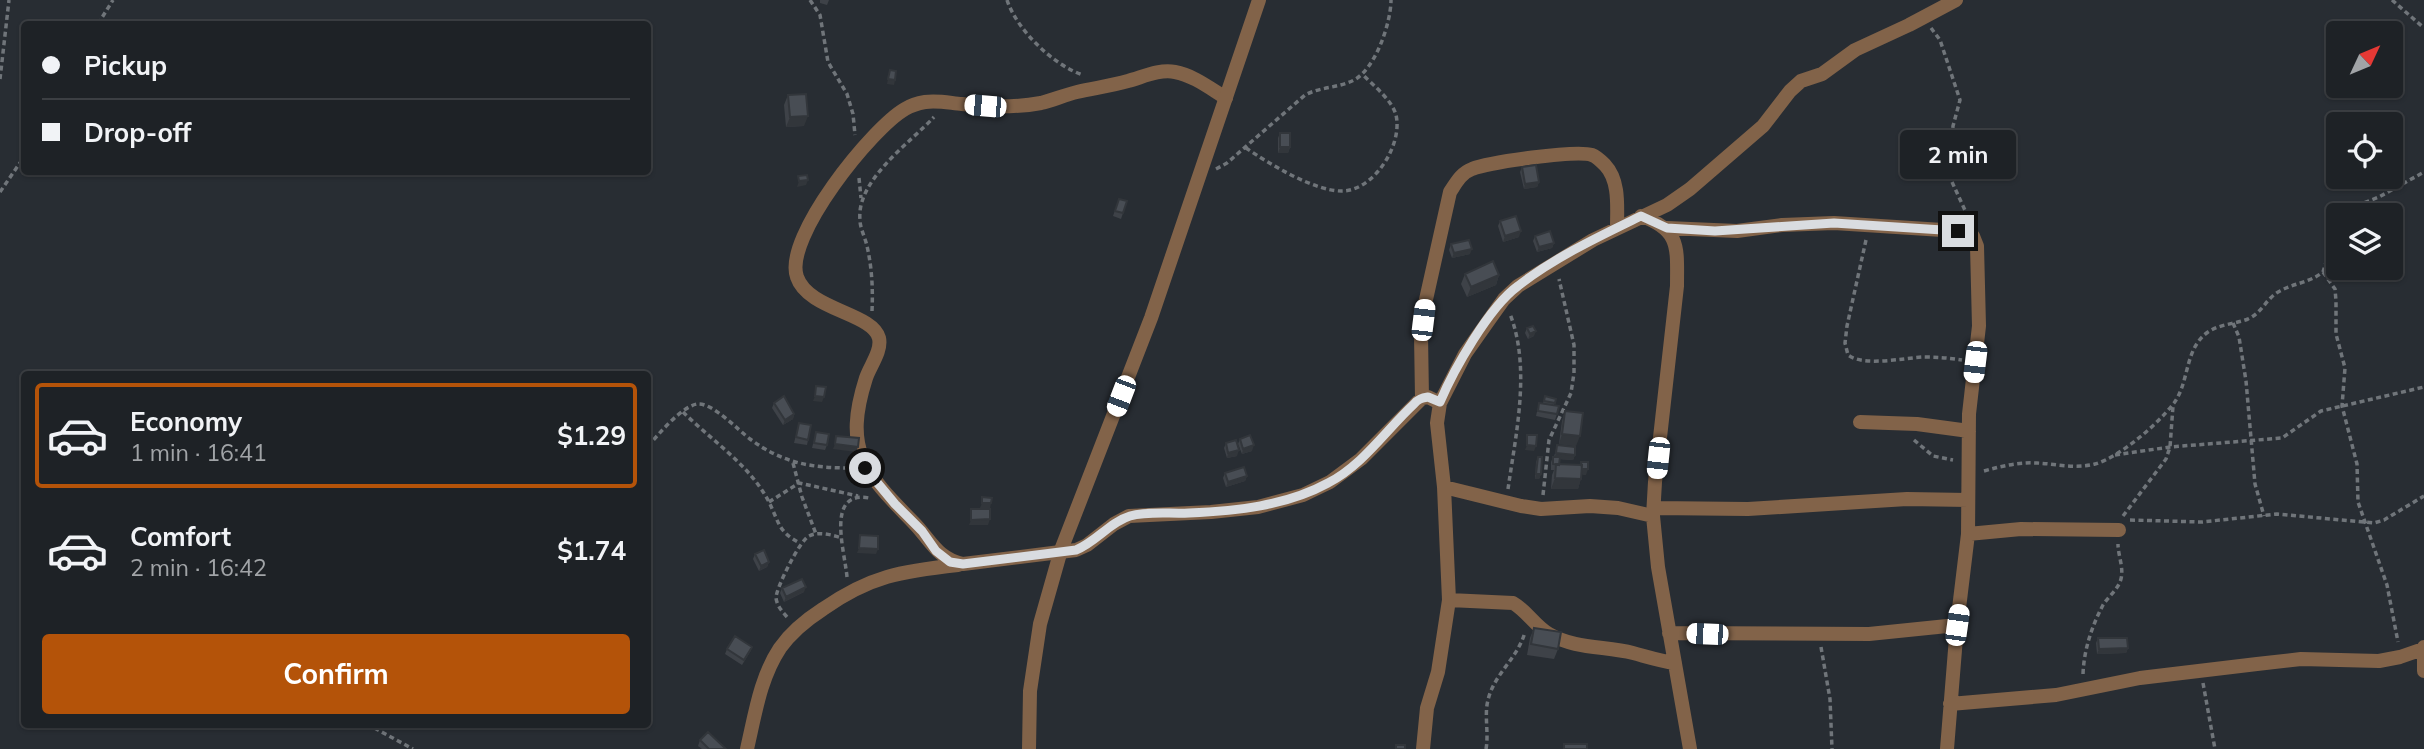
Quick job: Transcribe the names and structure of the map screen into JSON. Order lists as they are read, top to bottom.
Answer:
{
  "north": "top right",
  "page": {
    "banner": ["Pickup", "Drop-off"],
    "bubble": "2 min",
    "list": [
      {
        "name": "Economy",
        "note": "1 min · 16:41",
        "value": "$1.29"
      },
      {
        "name": "Comfort",
        "note": "2 min · 16:42",
        "value": "$1.74"
      }
    ],
    "buttons": "Confirm"
  }
}
